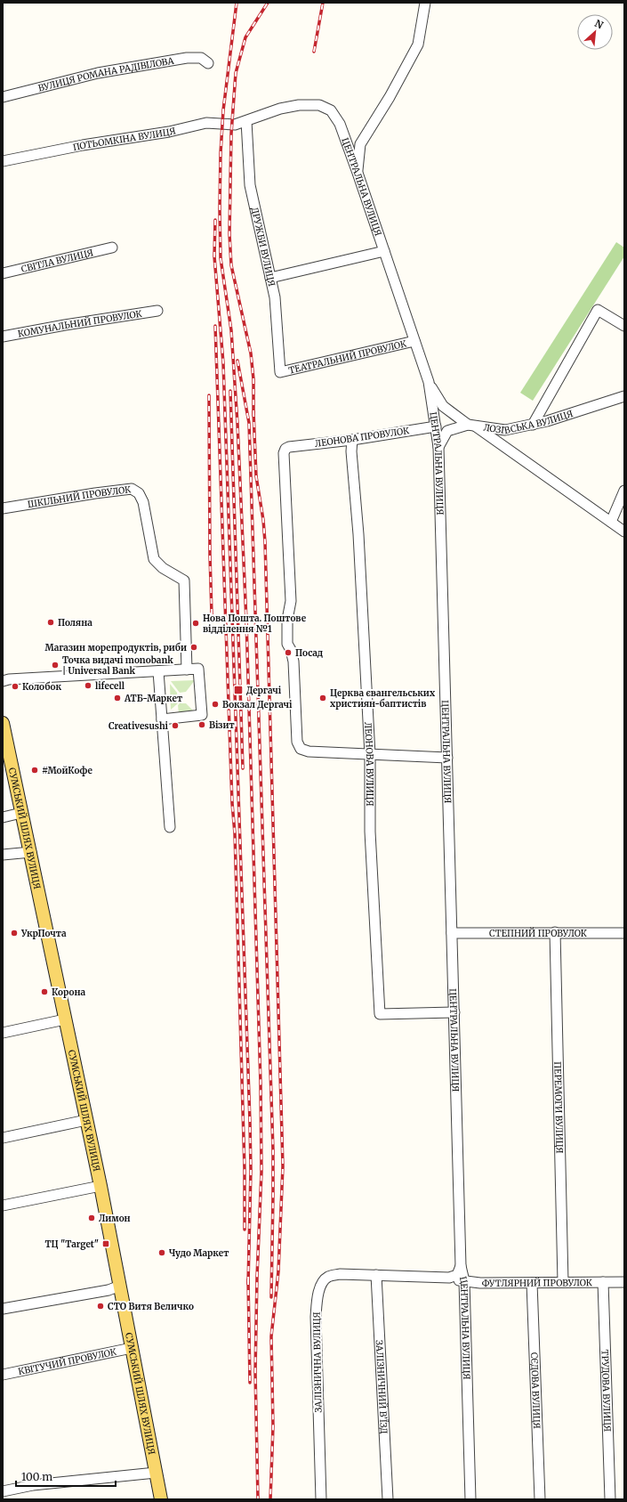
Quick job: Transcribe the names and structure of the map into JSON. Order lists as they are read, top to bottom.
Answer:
{
  "streets": {
    "main road": ["СУМСЬКИЙ ШЛЯХ ВУЛИЦЯ"],
    "street": [
      "ВУЛИЦЯ РОМАНА РАДІВІЛОВА",
      "ПОТЬОМКІНА ВУЛИЦЯ",
      "ЦЕНТРАЛЬНА ВУЛИЦЯ",
      "ДРУЖБИ ВУЛИЦЯ",
      "СВІТЛА ВУЛИЦЯ",
      "КОМУНАЛЬНИЙ ПРОВУЛОК",
      "ТЕАТРАЛЬНИЙ ПРОВУЛОК",
      "ЛОЗІВСЬКА ВУЛИЦЯ",
      "ЛЕОНОВА ПРОВУЛОК",
      "ШКІЛЬНИЙ ПРОВУЛОК",
      "ЛЕОНОВА ВУЛИЦЯ",
      "СТЕПНИЙ ПРОВУЛОК",
      "ПЕРЕМОГИ ВУЛИЦЯ",
      "ФУТЛЯРНИЙ ПРОВУЛОК",
      "КВІТУЧИЙ ПРОВУЛОК",
      "ЗАЛІЗНИЧНА ВУЛИЦЯ",
      "ЗАЛІЗНИЧНИЙ В’ЇЗД",
      "СЄДОВА ВУЛИЦЯ",
      "ТРУДОВА ВУЛИЦЯ"
    ]
  },
  "crossings": [
    ["ПОТЬОМКІНА ВУЛИЦЯ", "ЦЕНТРАЛЬНА ВУЛИЦЯ"],
    ["ПОТЬОМКІНА ВУЛИЦЯ", "ДРУЖБИ ВУЛИЦЯ"],
    ["ЦЕНТРАЛЬНА ВУЛИЦЯ", "ДРУЖБИ ВУЛИЦЯ"],
    ["ЦЕНТРАЛЬНА ВУЛИЦЯ", "ТЕАТРАЛЬНИЙ ПРОВУЛОК"],
    ["ЦЕНТРАЛЬНА ВУЛИЦЯ", "ЛОЗІВСЬКА ВУЛИЦЯ"],
    ["ЦЕНТРАЛЬНА ВУЛИЦЯ", "ЛЕОНОВА ПРОВУЛОК"],
    ["ЦЕНТРАЛЬНА ВУЛИЦЯ", "ЛЕОНОВА ВУЛИЦЯ"],
    ["ЦЕНТРАЛЬНА ВУЛИЦЯ", "СТЕПНИЙ ПРОВУЛОК"],
    ["ЦЕНТРАЛЬНА ВУЛИЦЯ", "ФУТЛЯРНИЙ ПРОВУЛОК"],
    ["ДРУЖБИ ВУЛИЦЯ", "ТЕАТРАЛЬНИЙ ПРОВУЛОК"],
    ["ЛЕОНОВА ПРОВУЛОК", "ЛЕОНОВА ВУЛИЦЯ"],
    ["СУМСЬКИЙ ШЛЯХ ВУЛИЦЯ", "КВІТУЧИЙ ПРОВУЛОК"],
    ["СТЕПНИЙ ПРОВУЛОК", "ПЕРЕМОГИ ВУЛИЦЯ"],
    ["ПЕРЕМОГИ ВУЛИЦЯ", "ФУТЛЯРНИЙ ПРОВУЛОК"],
    ["ФУТЛЯРНИЙ ПРОВУЛОК", "ЗАЛІЗНИЧНА ВУЛИЦЯ"],
    ["ФУТЛЯРНИЙ ПРОВУЛОК", "ЗАЛІЗНИЧНИЙ В’ЇЗД"],
    ["ФУТЛЯРНИЙ ПРОВУЛОК", "СЄДОВА ВУЛИЦЯ"],
    ["ФУТЛЯРНИЙ ПРОВУЛОК", "ТРУДОВА ВУЛИЦЯ"],
    ["ЗАЛІЗНИЧНА ВУЛИЦЯ", "ЗАЛІЗНИЧНИЙ В’ЇЗД"]
  ],
  "places": {
    "other": [
      "Поляна",
      "Нова Пошта. Поштове відділення №1",
      "Магазин морепродуктів, риби",
      "Посад",
      "Точка видачі monobank | Universal Bank",
      "lifecell",
      "Колобок",
      "АТБ-Маркет",
      "Церква євангельських християн-баптистів",
      "Вокзал Дергачі",
      "Візит",
      "Creativesushi",
      "#МойКофе",
      "УкрПочта",
      "Корона",
      "Лимон",
      "Чудо Маркет",
      "СТО Витя Величко"
    ],
    "transit": ["Дергачі", "ТЦ \"Target\""]
  },
  "scale_bar": "100 m",
  "north": "top right"
}
